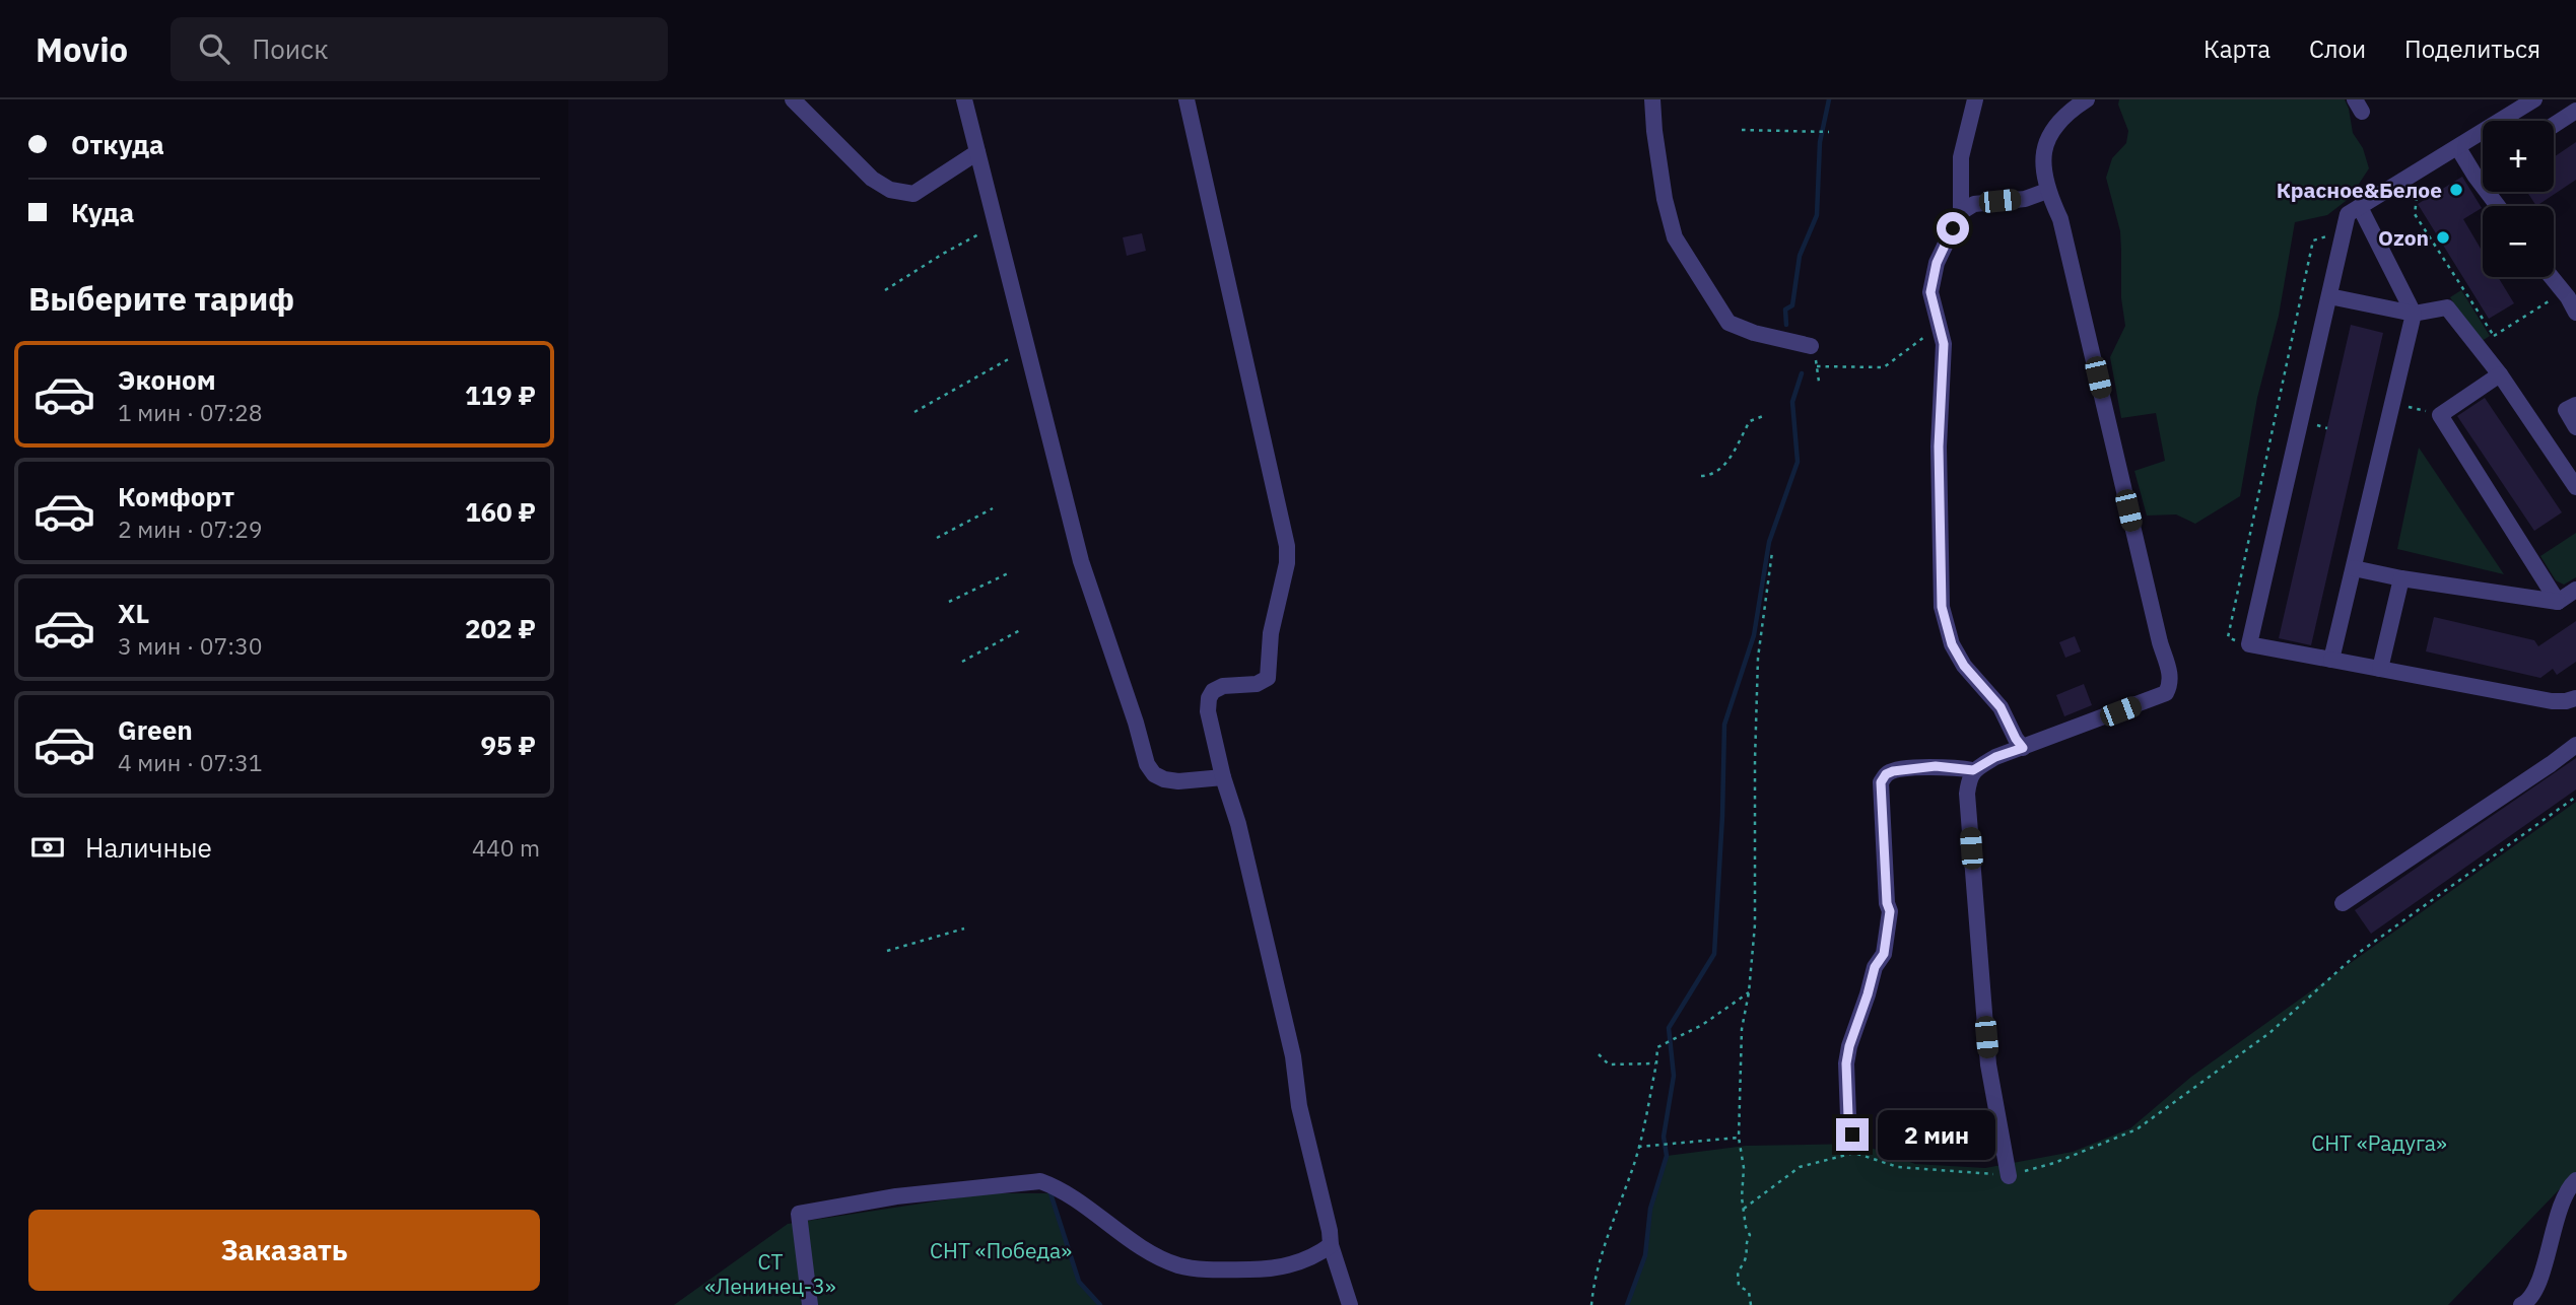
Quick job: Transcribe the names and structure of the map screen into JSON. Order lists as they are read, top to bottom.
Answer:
{
  "parks": ["СНТ «Радуга»", "СНТ «Победа»", "СТ «Ленинец-3»"],
  "places": ["Красное&Белое", "Ozon"],
  "page": {
    "header": "Movio",
    "search": "Поиск",
    "nav": ["Карта", "Слои", "Поделиться"],
    "banner": ["Откуда", "Куда"],
    "map_buttons": ["+", "−"],
    "heading": "Выберите тариф",
    "list": [
      {
        "name": "Эконом",
        "note": "1 мин · 07:28",
        "value": "119 ₽"
      },
      {
        "name": "Комфорт",
        "note": "2 мин · 07:29",
        "value": "160 ₽"
      },
      {
        "name": "XL",
        "note": "3 мин · 07:30",
        "value": "202 ₽"
      },
      {
        "name": "Green",
        "note": "4 мин · 07:31",
        "value": "95 ₽"
      }
    ],
    "pay": ["Наличные", "440 m"],
    "bubble": "2 мин",
    "buttons": "Заказать"
  }
}
